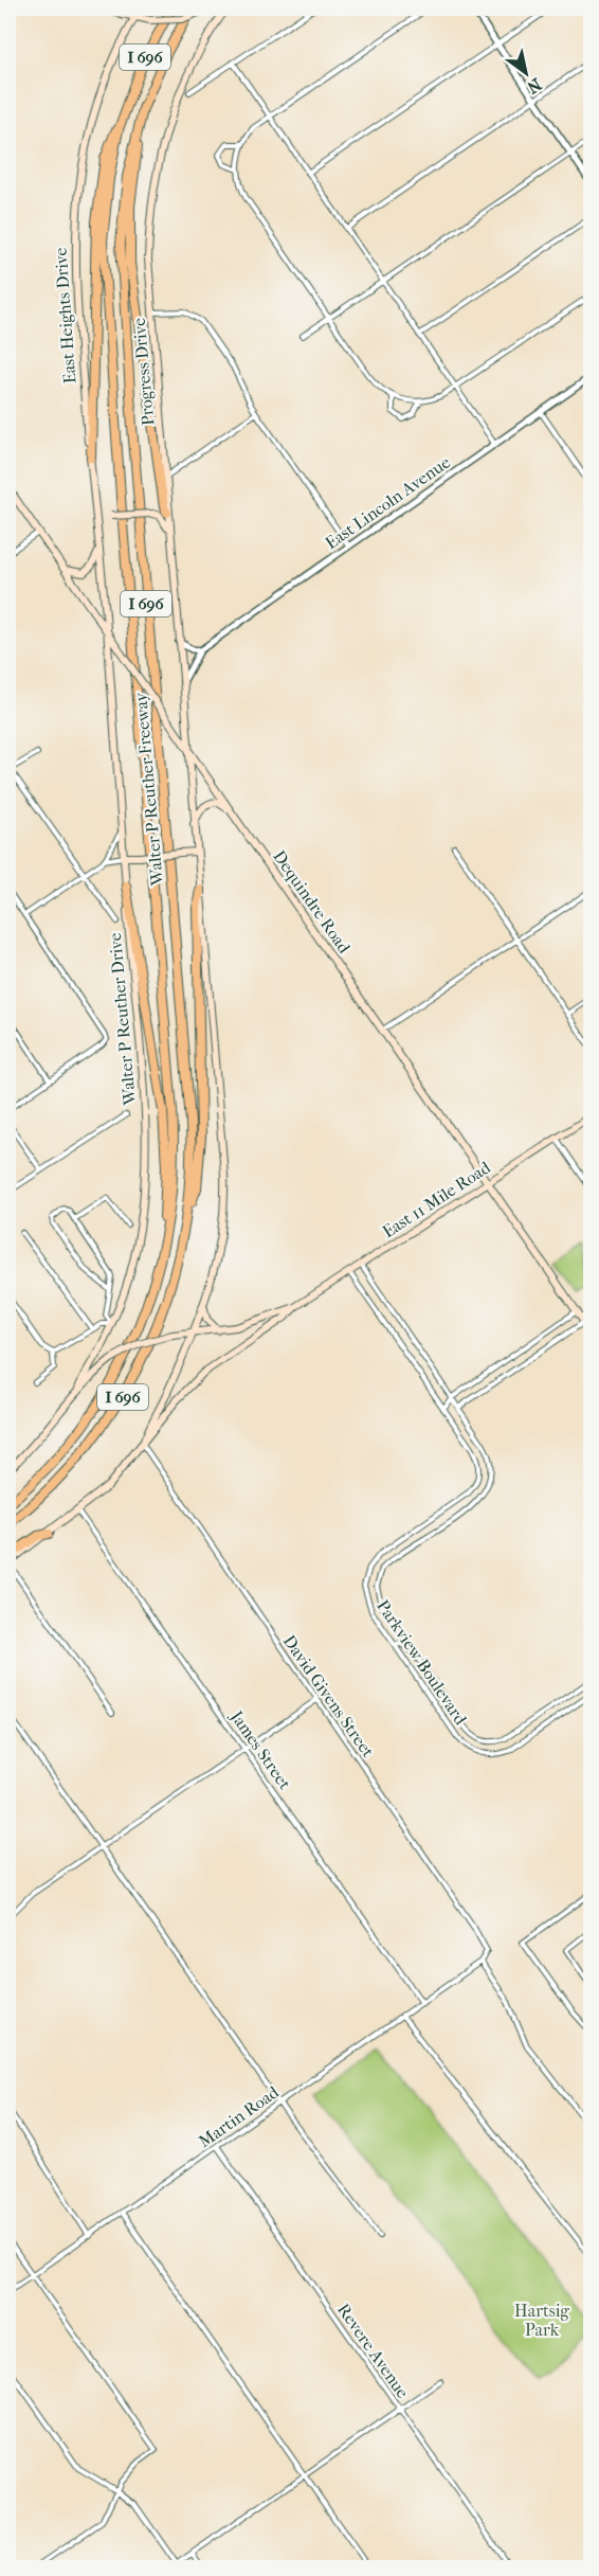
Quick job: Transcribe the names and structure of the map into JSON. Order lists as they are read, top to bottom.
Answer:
{
  "streets": {
    "highway": ["I 696", "Walter P Reuther Freeway"],
    "main road": [
      "East Heights Drive",
      "Progress Drive",
      "Dequindre Road",
      "Walter P Reuther Drive",
      "East 11 Mile Road"
    ],
    "street": [
      "East Lincoln Avenue",
      "Parkview Boulevard",
      "David Givens Street",
      "James Street",
      "Martin Road",
      "Revere Avenue"
    ]
  },
  "crossings": [
    ["East Heights Drive", "Dequindre Road"],
    ["East Heights Drive", "Walter P Reuther Drive"],
    ["Progress Drive", "East Lincoln Avenue"],
    ["Progress Drive", "Dequindre Road"],
    ["Dequindre Road", "Walter P Reuther Drive"],
    ["Dequindre Road", "East 11 Mile Road"],
    ["Walter P Reuther Drive", "East 11 Mile Road"],
    ["East 11 Mile Road", "Parkview Boulevard"],
    ["East 11 Mile Road", "David Givens Street"],
    ["East 11 Mile Road", "James Street"],
    ["David Givens Street", "Martin Road"],
    ["James Street", "Martin Road"],
    ["Martin Road", "Revere Avenue"]
  ],
  "parks": ["Hartsig Park"],
  "north": "bottom right"
}
